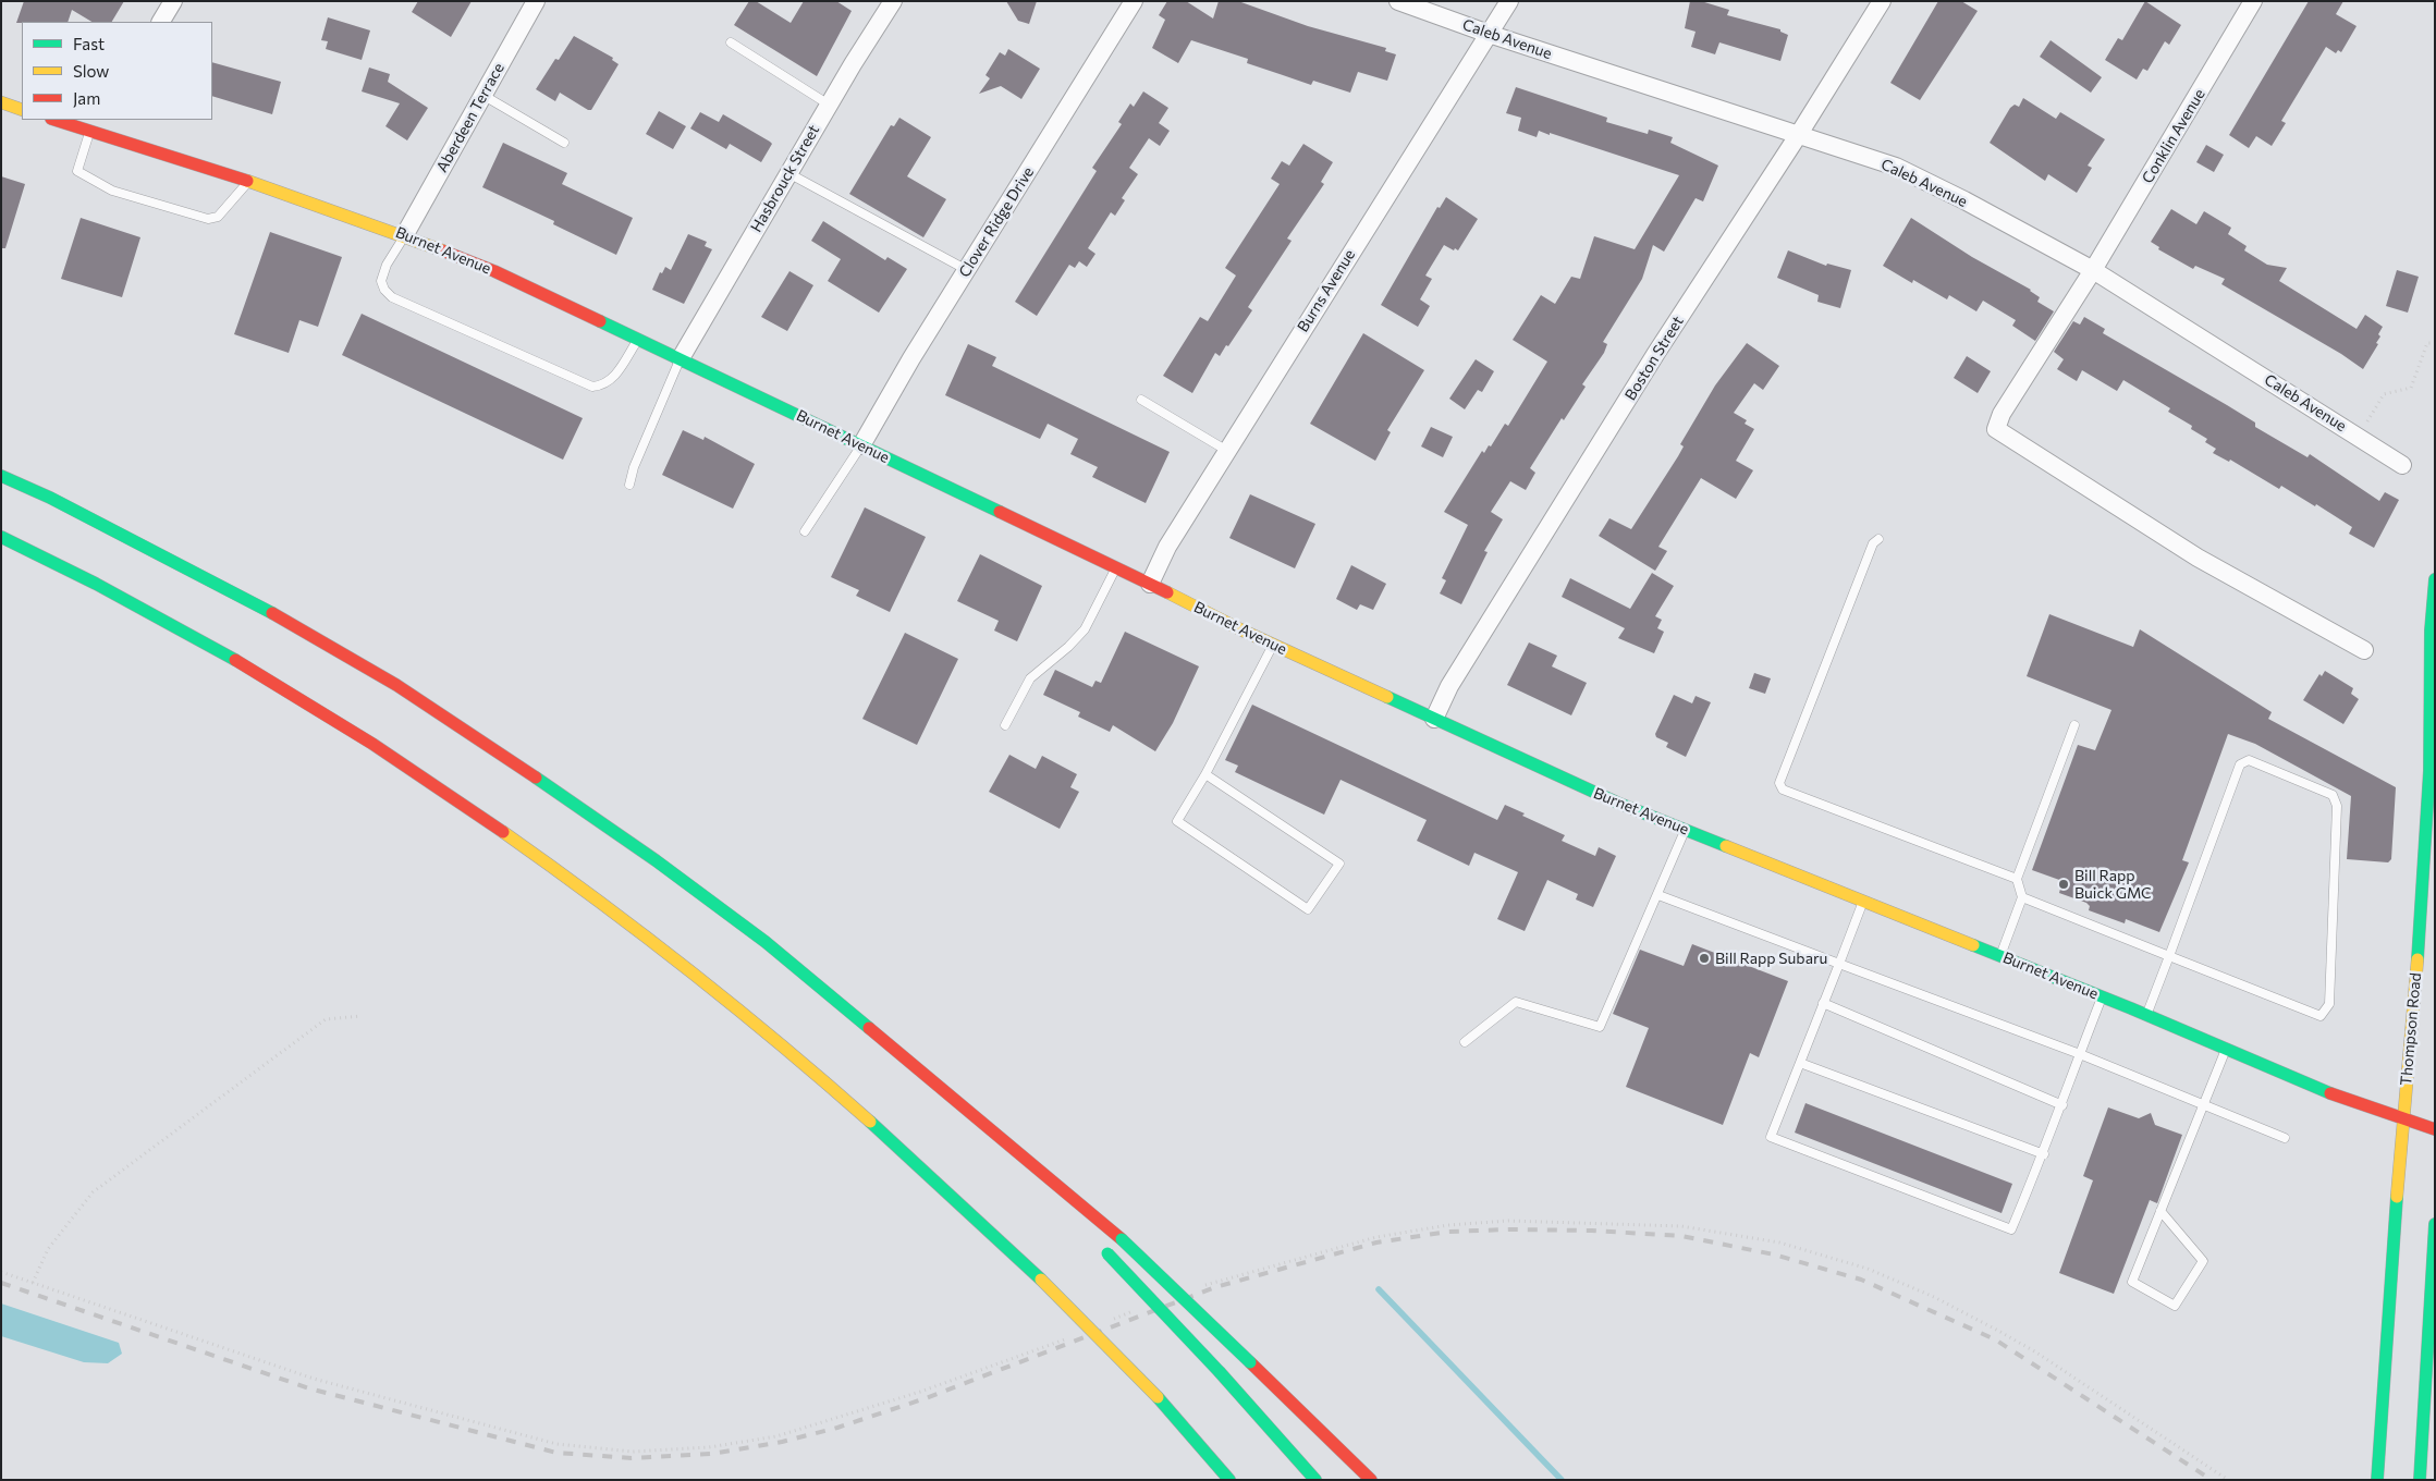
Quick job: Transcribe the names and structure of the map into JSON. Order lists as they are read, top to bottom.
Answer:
{
  "streets": {
    "main road": ["Burnet Avenue", "Thompson Road"],
    "street": [
      "Caleb Avenue",
      "Aberdeen Terrace",
      "Conklin Avenue",
      "Hasbrouck Street",
      "Clover Ridge Drive",
      "Burns Avenue",
      "Boston Street"
    ]
  },
  "crossings": [
    ["Caleb Avenue", "Conklin Avenue"],
    ["Caleb Avenue", "Burns Avenue"],
    ["Caleb Avenue", "Boston Street"],
    ["Aberdeen Terrace", "Burnet Avenue"],
    ["Hasbrouck Street", "Burnet Avenue"],
    ["Clover Ridge Drive", "Burnet Avenue"],
    ["Burnet Avenue", "Burns Avenue"],
    ["Burnet Avenue", "Boston Street"],
    ["Burnet Avenue", "Thompson Road"]
  ],
  "places": ["Bill Rapp Buick GMC", "Bill Rapp Subaru"],
  "legend": ["Fast", "Slow", "Jam"]
}
